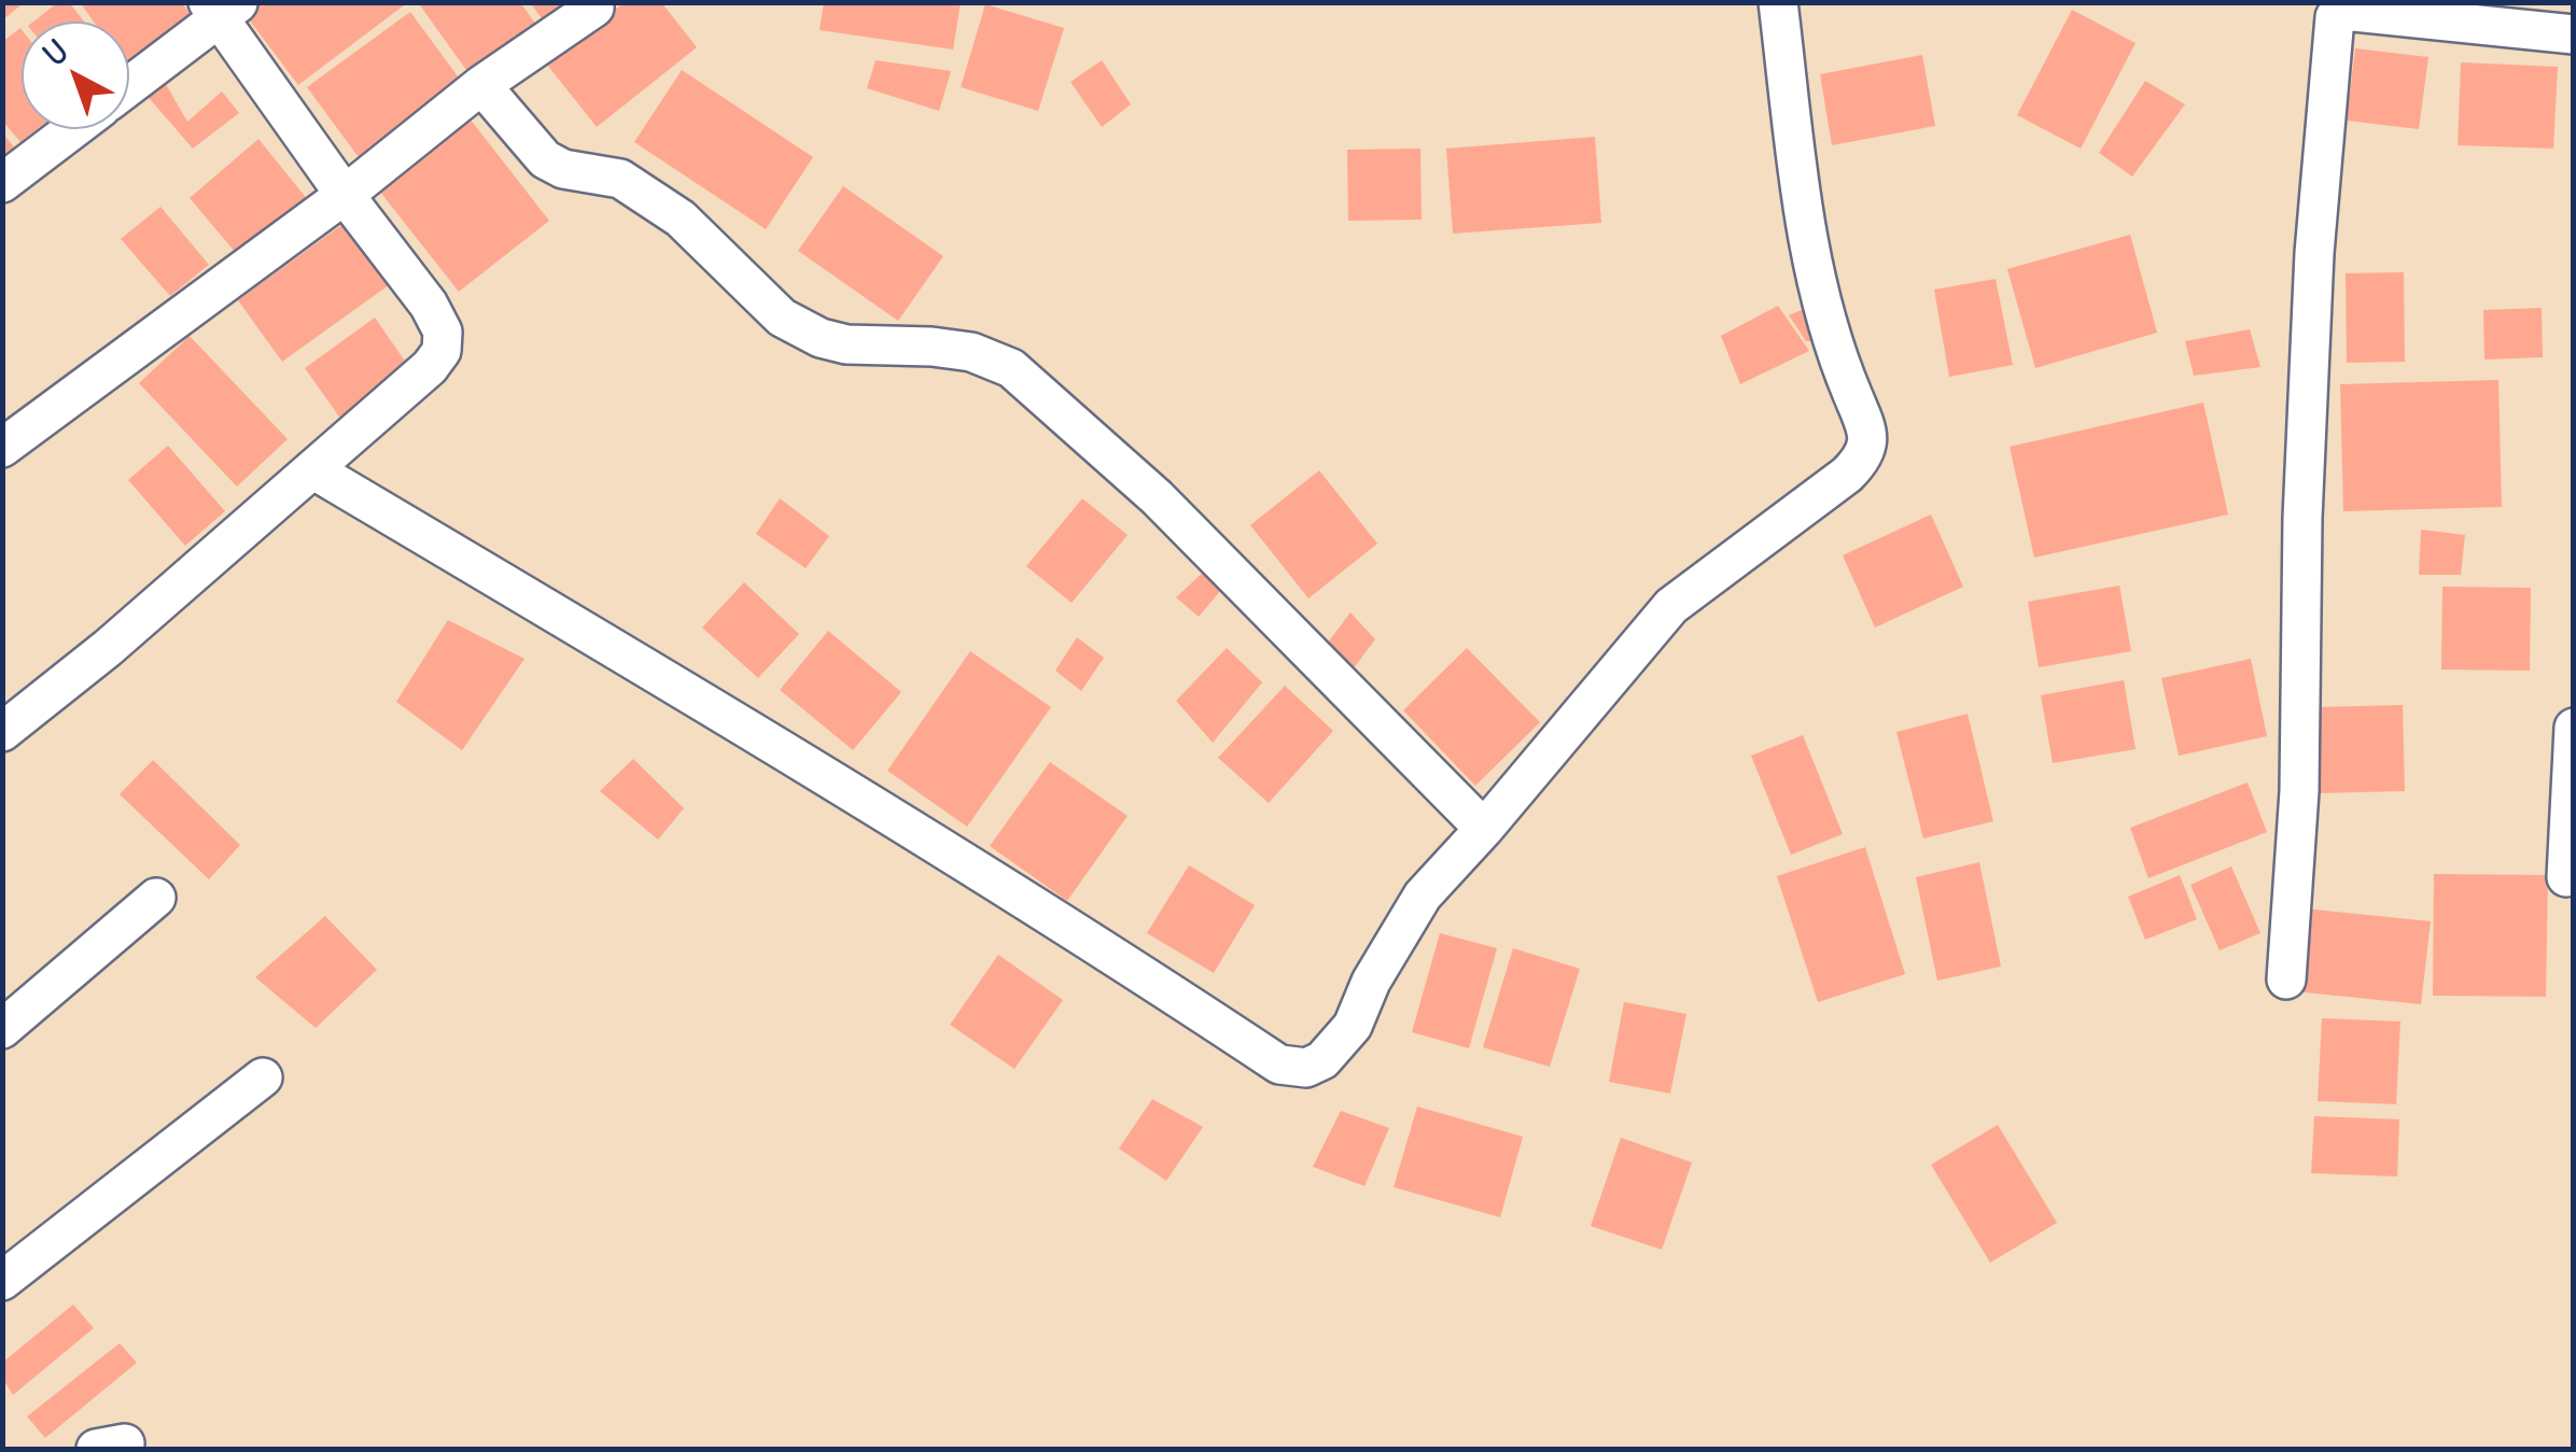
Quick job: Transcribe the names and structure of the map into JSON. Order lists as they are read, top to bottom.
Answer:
{
  "north": "top left"
}
